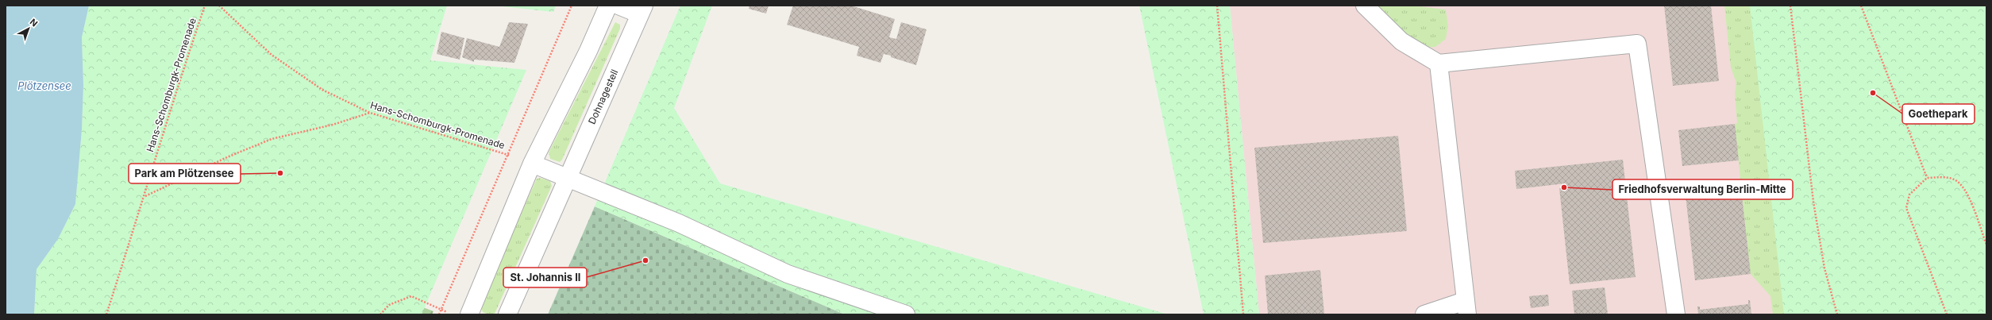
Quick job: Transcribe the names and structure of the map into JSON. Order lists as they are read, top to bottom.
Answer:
{
  "streets": {
    "street": ["Dohnagestell"],
    "path": ["Hans-Schomburgk-Promenade"]
  },
  "water": ["Plötzensee"],
  "places": [
    "Goethepark",
    "Park am Plötzensee",
    "Friedhofsverwaltung Berlin-Mitte",
    "St. Johannis II"
  ],
  "north": "top right"
}
